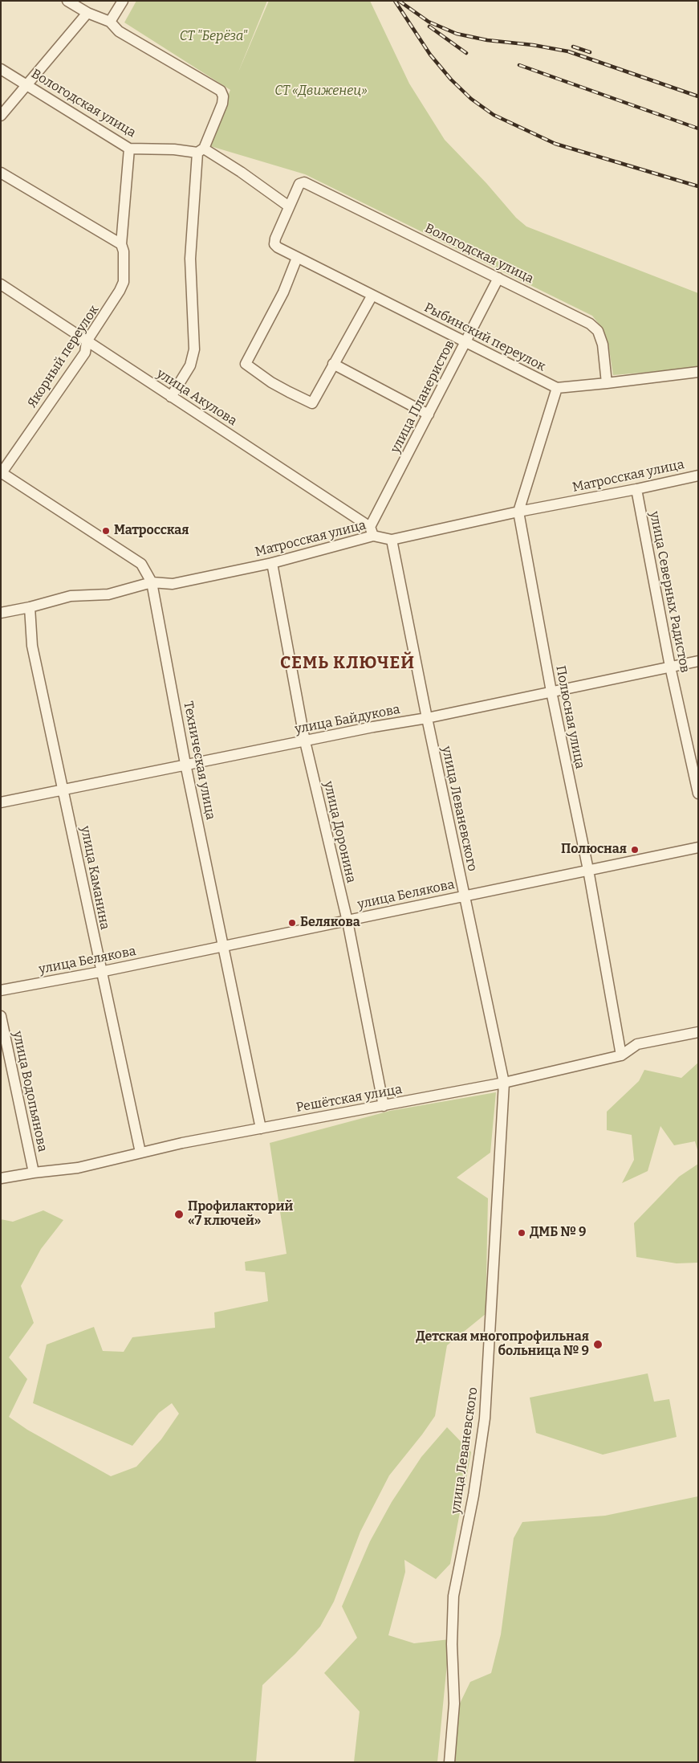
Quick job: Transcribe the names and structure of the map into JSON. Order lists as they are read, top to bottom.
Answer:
{
  "streets": {
    "street": [
      "Вологодская улица",
      "Рыбинский переулок",
      "Якорный переулок",
      "улица Планеристов",
      "улица Акулова",
      "Матросская улица",
      "улица Северных Радистов",
      "Полюсная улица",
      "улица Байдукова",
      "Техническая улица",
      "улица Леваневского",
      "улица Доронина",
      "улица Каманина",
      "улица Белякова",
      "улица Водопьянова",
      "Решётская улица"
    ]
  },
  "crossings": [
    ["Вологодская улица", "Рыбинский переулок"],
    ["Вологодская улица", "Якорный переулок"],
    ["Вологодская улица", "улица Планеристов"],
    ["Рыбинский переулок", "улица Планеристов"],
    ["Рыбинский переулок", "Полюсная улица"],
    ["Якорный переулок", "улица Акулова"],
    ["Якорный переулок", "Техническая улица"],
    ["улица Планеристов", "улица Акулова"],
    ["улица Планеристов", "Матросская улица"],
    ["улица Акулова", "Матросская улица"],
    ["Матросская улица", "улица Северных Радистов"],
    ["Матросская улица", "Полюсная улица"],
    ["Матросская улица", "Техническая улица"],
    ["Матросская улица", "улица Леваневского"],
    ["Матросская улица", "улица Доронина"],
    ["Матросская улица", "улица Каманина"],
    ["улица Северных Радистов", "улица Байдукова"],
    ["Полюсная улица", "улица Байдукова"],
    ["Полюсная улица", "улица Белякова"],
    ["Полюсная улица", "Решётская улица"],
    ["улица Байдукова", "Техническая улица"],
    ["улица Байдукова", "улица Леваневского"],
    ["улица Байдукова", "улица Доронина"],
    ["улица Байдукова", "улица Каманина"],
    ["Техническая улица", "улица Белякова"],
    ["Техническая улица", "Решётская улица"],
    ["улица Леваневского", "улица Белякова"],
    ["улица Леваневского", "Решётская улица"],
    ["улица Доронина", "улица Белякова"],
    ["улица Доронина", "Решётская улица"],
    ["улица Каманина", "улица Белякова"],
    ["улица Каманина", "Решётская улица"],
    ["улица Водопьянова", "Решётская улица"]
  ],
  "districts": ["СЕМЬ КЛЮЧЕЙ"],
  "parks": ["СТ \"Берёза\"", "СТ «Движенец»"],
  "places": [
    "Матросская",
    "Полюсная",
    "Белякова",
    "Профилакторий «7 ключей»",
    "ДМБ № 9",
    "Детская многопрофильная больница № 9"
  ]
}
